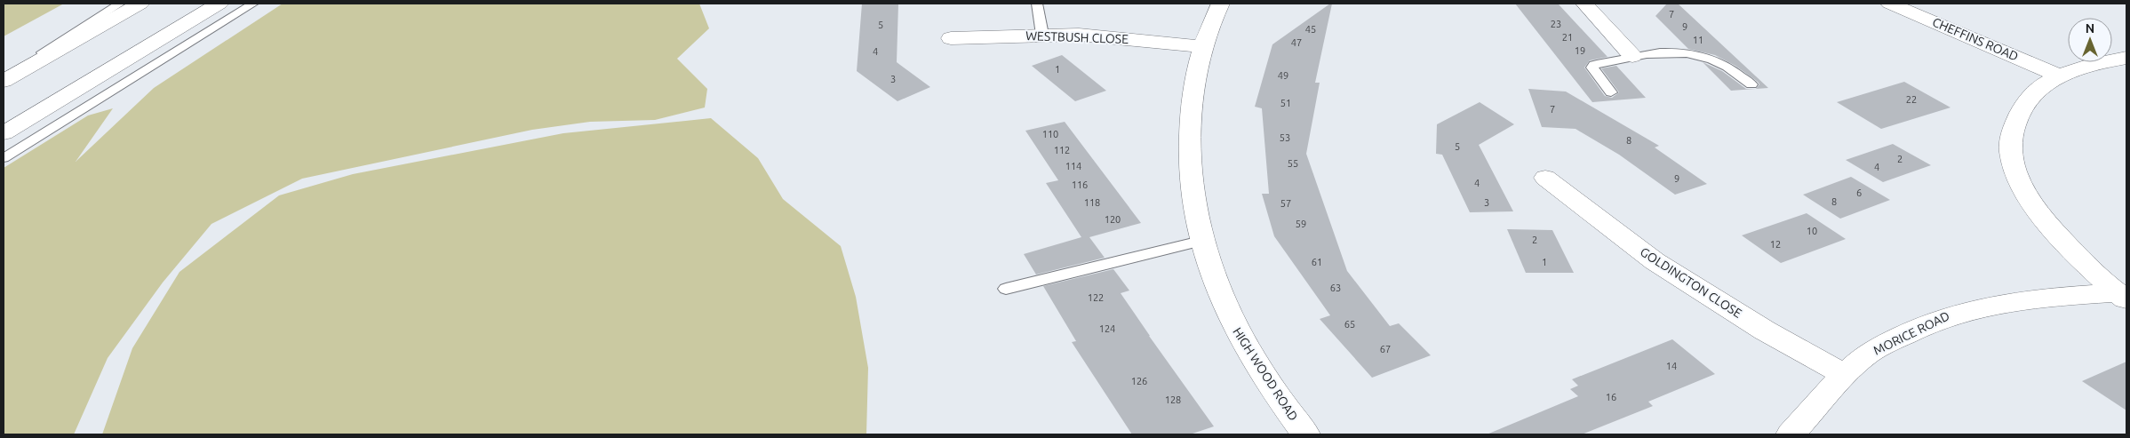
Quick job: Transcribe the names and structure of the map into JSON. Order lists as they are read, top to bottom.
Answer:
{
  "streets": {
    "main road": [
      "WESTBUSH CLOSE",
      "CHEFFINS ROAD",
      "GOLDINGTON CLOSE",
      "MORICE ROAD",
      "HIGH WOOD ROAD"
    ]
  },
  "crossings": [
    ["WESTBUSH CLOSE", "HIGH WOOD ROAD"],
    ["GOLDINGTON CLOSE", "MORICE ROAD"]
  ],
  "house_numbers": [
    "7",
    "23",
    "5",
    "9",
    "45",
    "21",
    "11",
    "47",
    "19",
    "4",
    "1",
    "49",
    "3",
    "22",
    "51",
    "7",
    "110",
    "53",
    "8",
    "5",
    "112",
    "2",
    "55",
    "114",
    "4",
    "9",
    "4",
    "116",
    "6",
    "8",
    "118",
    "3",
    "57",
    "120",
    "59",
    "10",
    "2",
    "12",
    "61",
    "1",
    "63",
    "122",
    "65",
    "124",
    "67",
    "14",
    "126",
    "16",
    "128"
  ],
  "north": "top"
}
